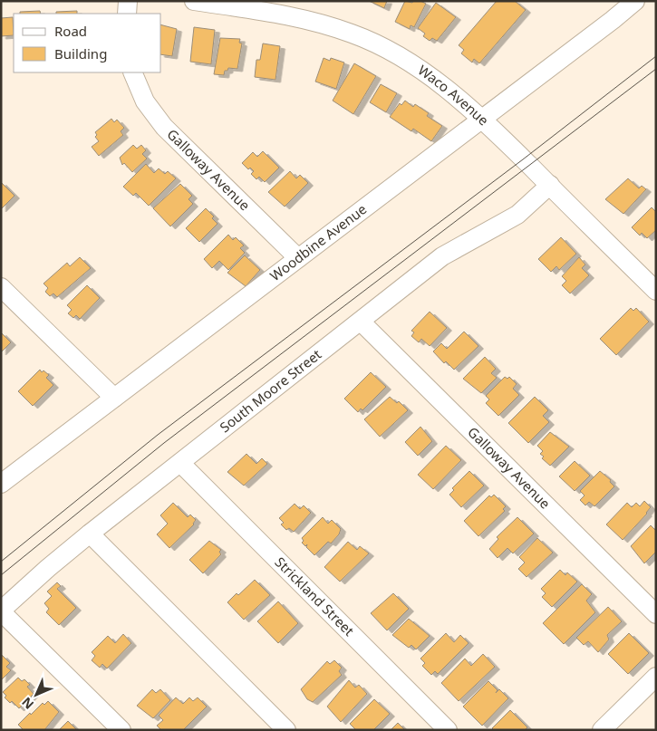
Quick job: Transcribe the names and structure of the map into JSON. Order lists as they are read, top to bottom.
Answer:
{
  "streets": {
    "street": [
      "Waco Avenue",
      "Galloway Avenue",
      "Woodbine Avenue",
      "South Moore Street",
      "Strickland Street"
    ]
  },
  "crossings": [
    ["Waco Avenue", "Woodbine Avenue"],
    ["Waco Avenue", "South Moore Street"],
    ["Galloway Avenue", "Woodbine Avenue"],
    ["Galloway Avenue", "South Moore Street"],
    ["South Moore Street", "Strickland Street"]
  ],
  "legend": ["Road", "Building"],
  "north": "bottom left"
}
